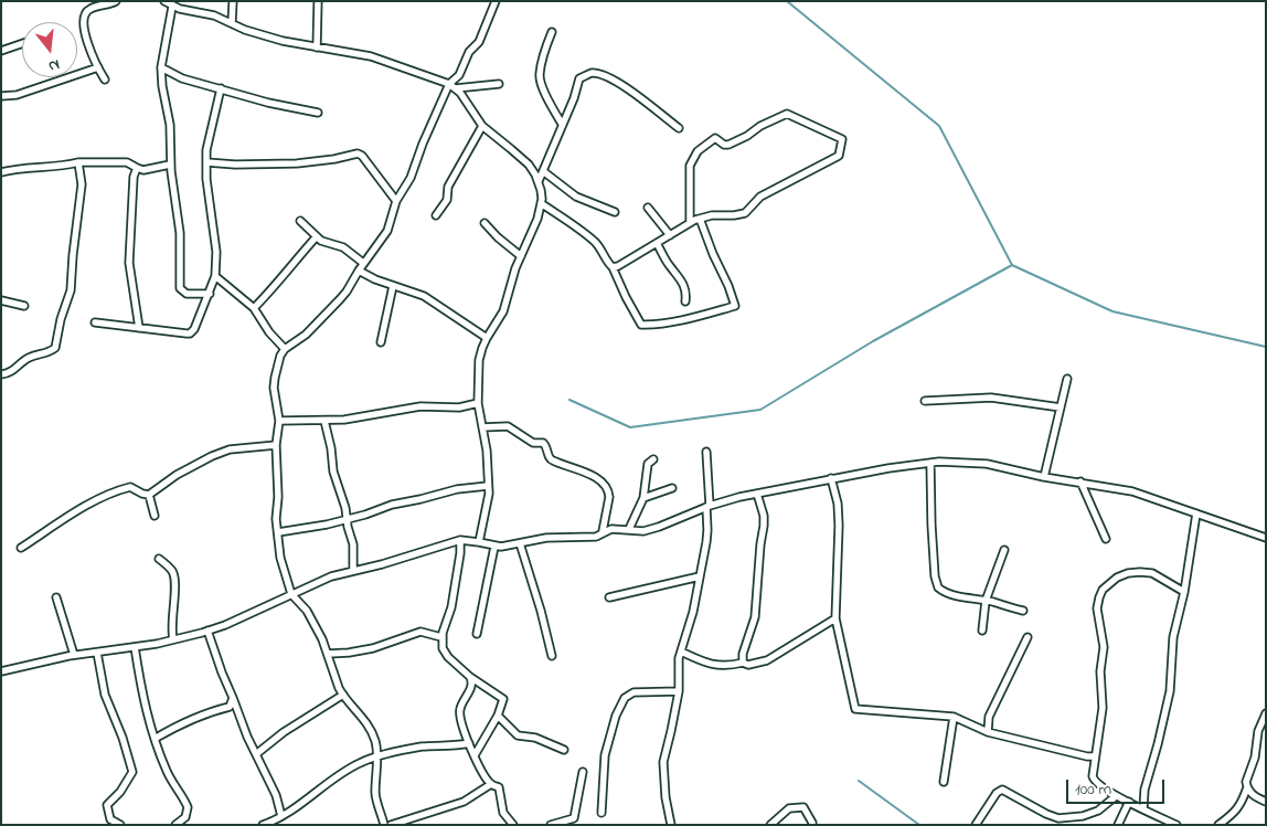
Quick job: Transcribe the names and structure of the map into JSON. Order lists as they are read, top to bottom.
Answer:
{
  "scale_bar": "100 m",
  "north": "bottom"
}
